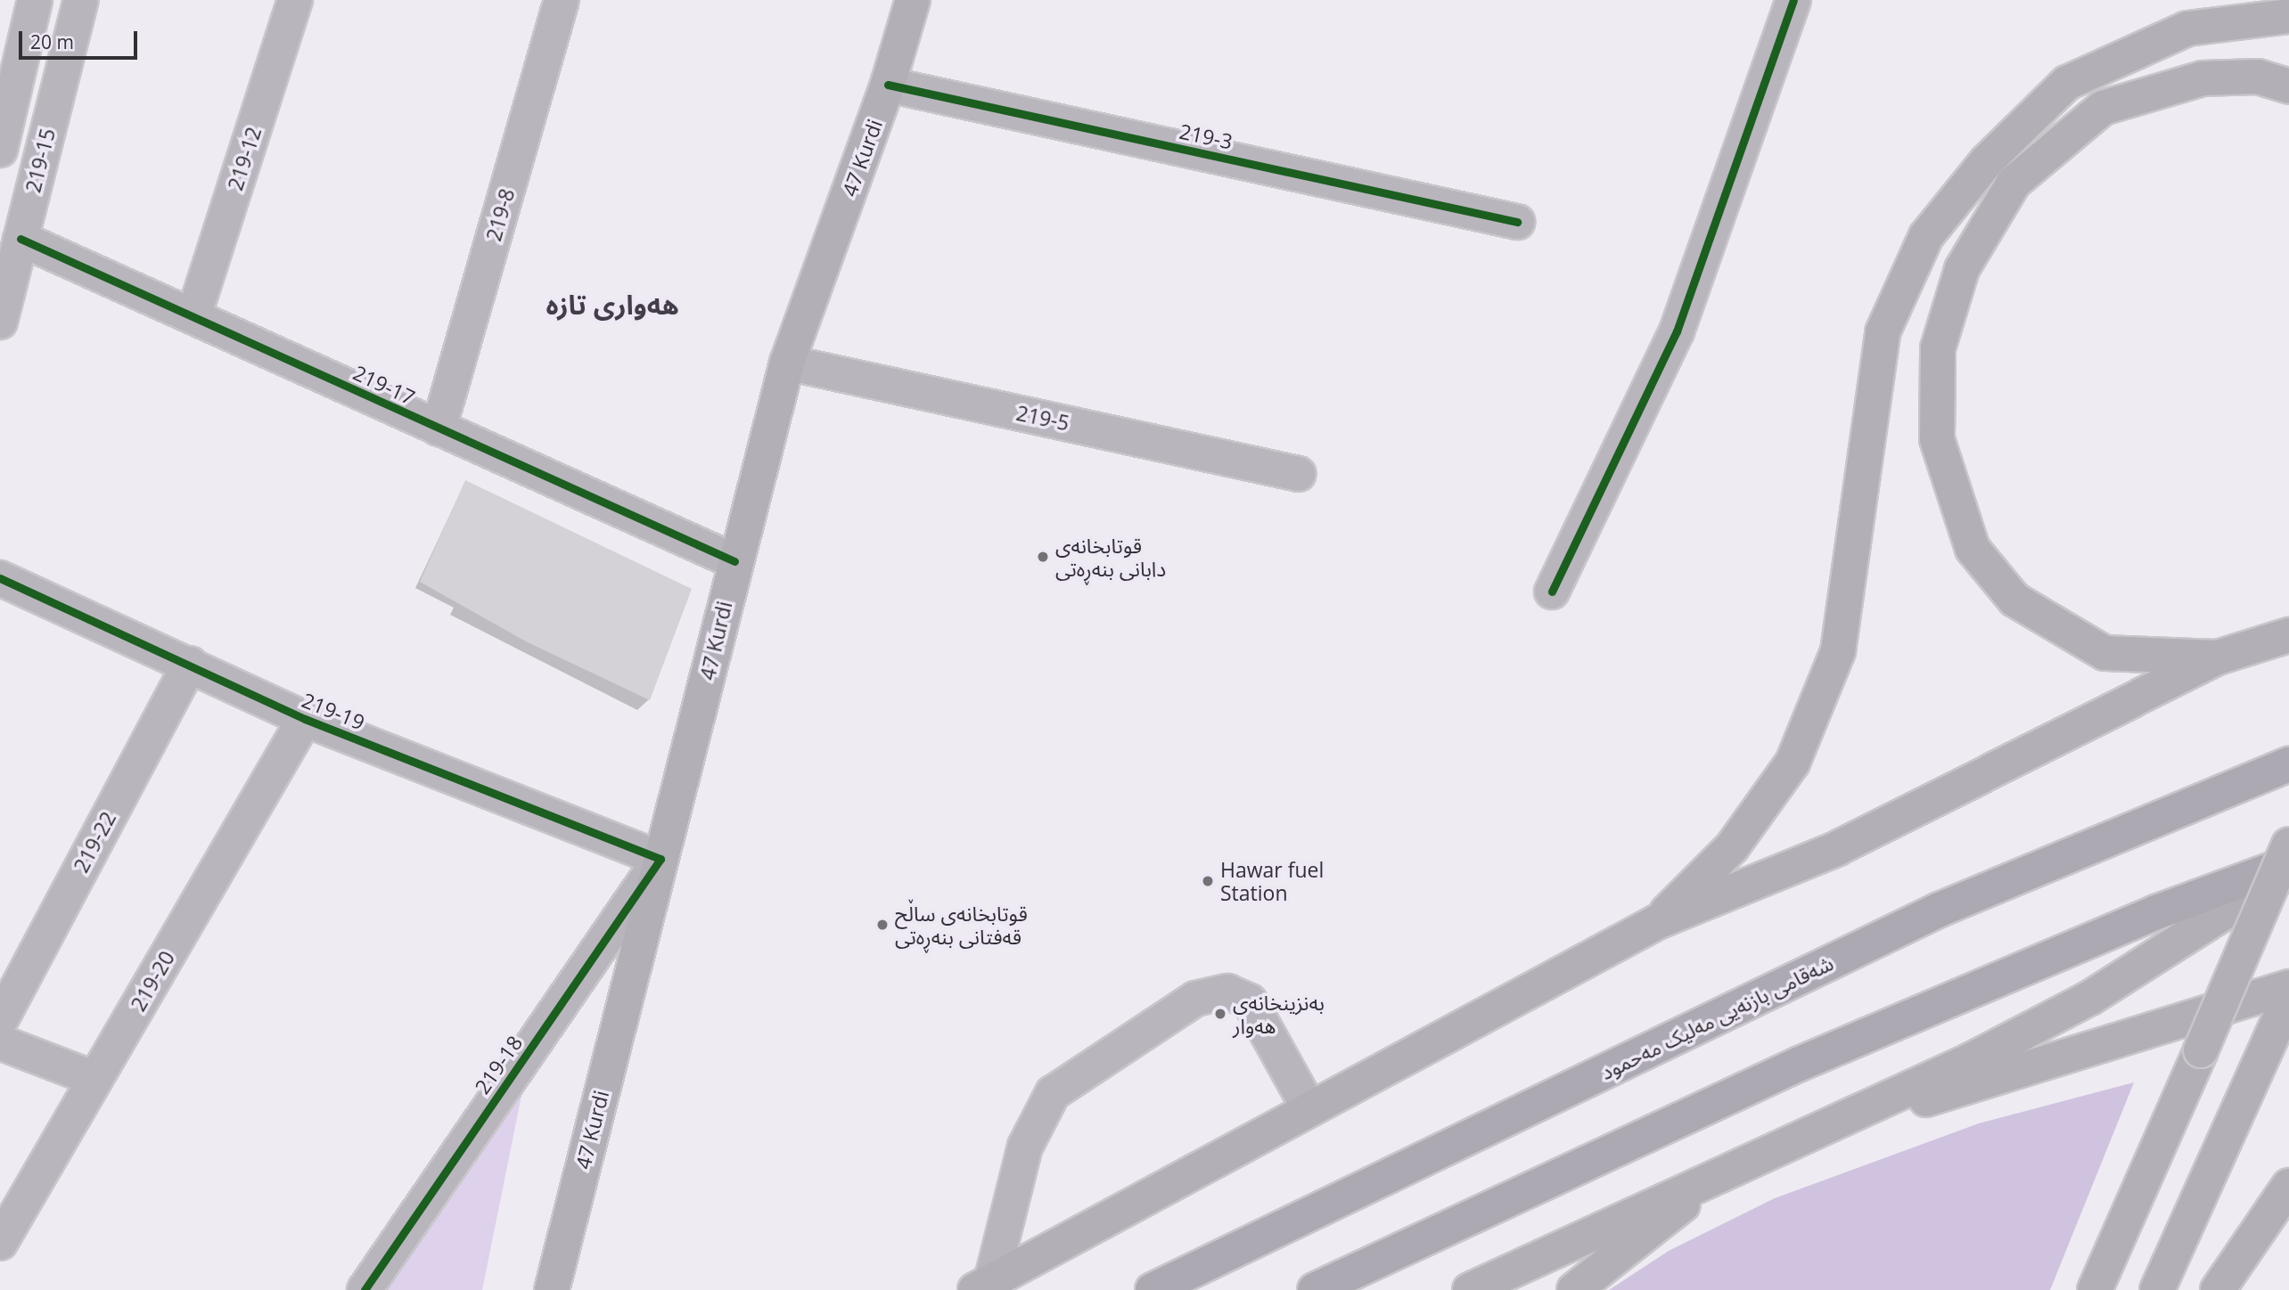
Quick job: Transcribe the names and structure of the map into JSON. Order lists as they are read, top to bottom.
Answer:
{
  "streets": {
    "highway": ["شەقامی بازنەیی مەلیک مەحمود"],
    "main road": ["47 Kurdi"],
    "street": [
      "219-3",
      "219-12",
      "219-15",
      "219-8",
      "219-17",
      "219-5",
      "219-19",
      "219-22",
      "219-20",
      "219-18"
    ]
  },
  "crossings": [
    ["219-3", "47 Kurdi"],
    ["47 Kurdi", "219-17"],
    ["47 Kurdi", "219-5"],
    ["47 Kurdi", "219-19"],
    ["47 Kurdi", "219-18"],
    ["219-12", "219-17"],
    ["219-15", "219-17"],
    ["219-8", "219-17"],
    ["219-19", "219-22"],
    ["219-19", "219-20"],
    ["219-19", "219-18"]
  ],
  "districts": ["هەواری تازە"],
  "places": [
    "قوتابخانەی دابانی بنەڕەتی",
    "Hawar fuel Station",
    "قوتابخانەی ساڵح قەفتانی بنەڕەتی",
    "بەنزینخانەی ھەوار"
  ],
  "scale_bar": "20 m"
}
